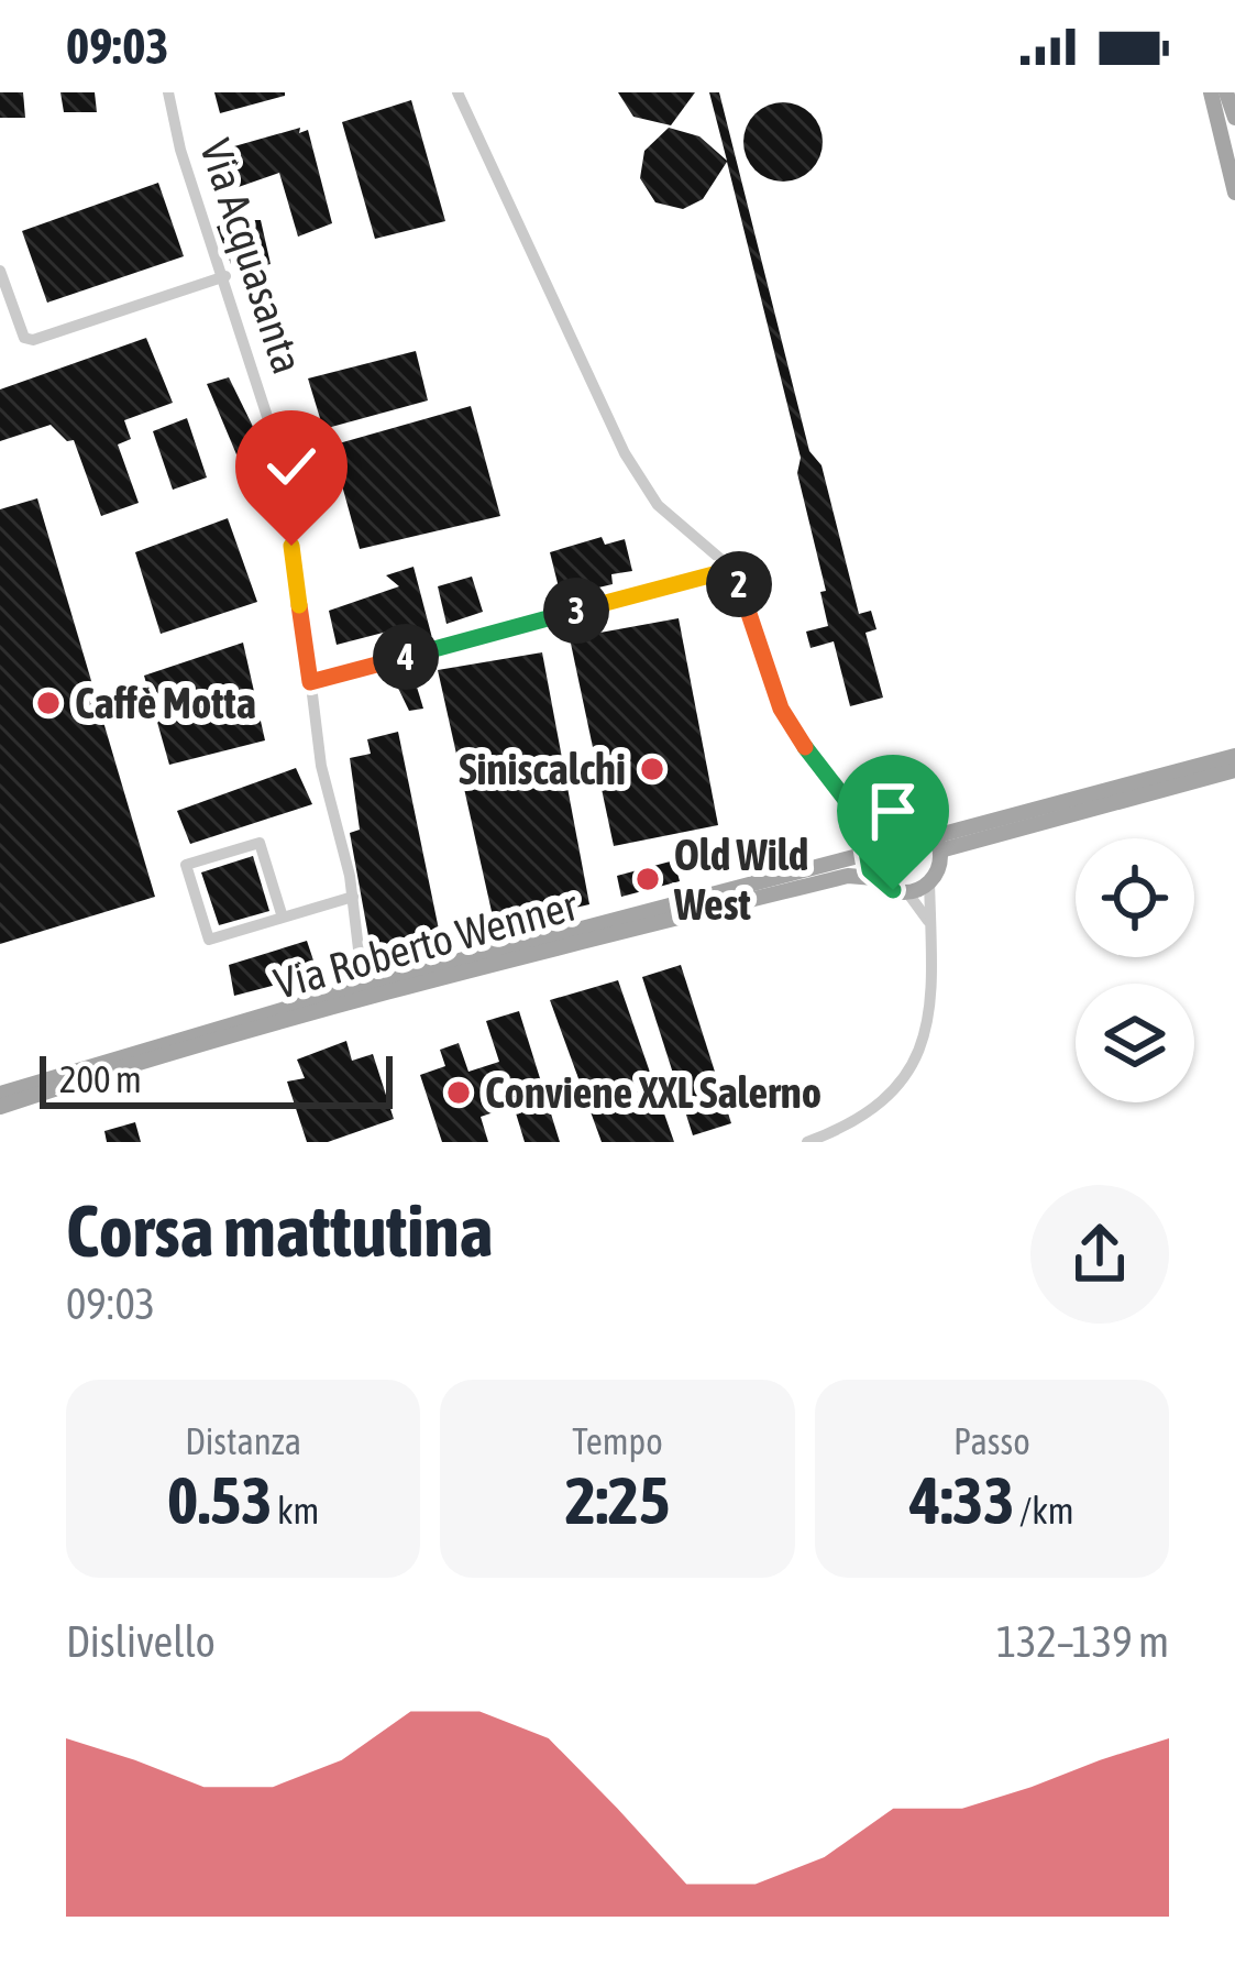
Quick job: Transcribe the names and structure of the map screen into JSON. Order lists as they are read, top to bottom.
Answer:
{
  "streets": {
    "main road": ["Via Roberto Wenner"],
    "street": ["Via Acquasanta"]
  },
  "crossings": [
    ["Via Acquasanta", "Via Roberto Wenner"]
  ],
  "places": [
    "Caffè Motta",
    "Siniscalchi",
    "Old Wild West",
    "Conviene XXL Salerno"
  ],
  "scale_bar": "200 m",
  "page": {
    "status": "09:03",
    "pins": ["2", "3", "4"],
    "scale": "200 m",
    "heading": ["Corsa mattutina", "09:03"],
    "stats": [
      ["Distanza", "0.53 km"],
      ["Tempo", "2:25"],
      ["Passo", "4:33 /km"]
    ],
    "chart": ["Dislivello", "132–139 m"]
  }
}
